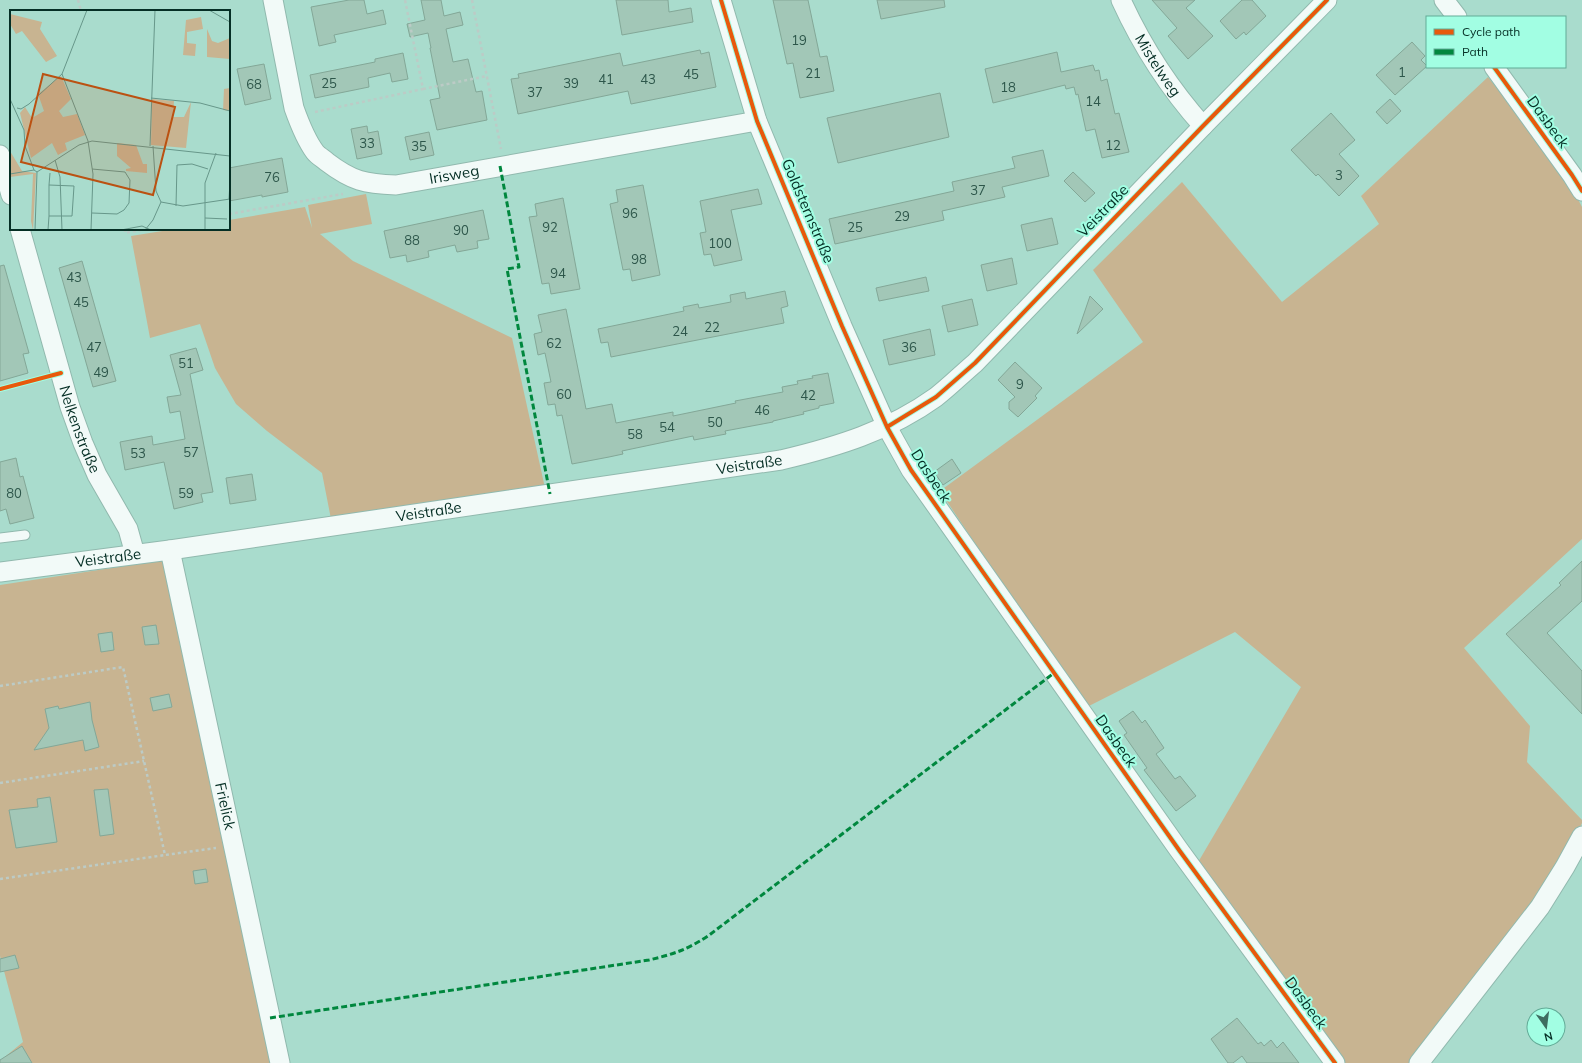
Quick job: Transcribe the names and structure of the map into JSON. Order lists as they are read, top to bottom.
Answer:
{
  "streets": {
    "street": [
      "Mistelweg",
      "Dasbeck",
      "Irisweg",
      "Goldsternstraße",
      "Veistraße",
      "Nelkenstraße",
      "Frielick"
    ]
  },
  "crossings": [
    ["Mistelweg", "Veistraße"],
    ["Dasbeck", "Goldsternstraße"],
    ["Dasbeck", "Veistraße"],
    ["Irisweg", "Goldsternstraße"],
    ["Goldsternstraße", "Veistraße"],
    ["Veistraße", "Nelkenstraße"],
    ["Veistraße", "Frielick"]
  ],
  "house_numbers": [
    "19",
    "1",
    "21",
    "45",
    "41",
    "43",
    "25",
    "39",
    "68",
    "18",
    "37",
    "14",
    "33",
    "12",
    "35",
    "3",
    "76",
    "37",
    "96",
    "29",
    "92",
    "25",
    "90",
    "88",
    "100",
    "98",
    "94",
    "43",
    "45",
    "22",
    "24",
    "62",
    "47",
    "36",
    "51",
    "49",
    "9",
    "60",
    "42",
    "46",
    "50",
    "54",
    "58",
    "57",
    "53",
    "80",
    "59"
  ],
  "legend": ["Cycle path", "Path"],
  "north": "bottom"
}
